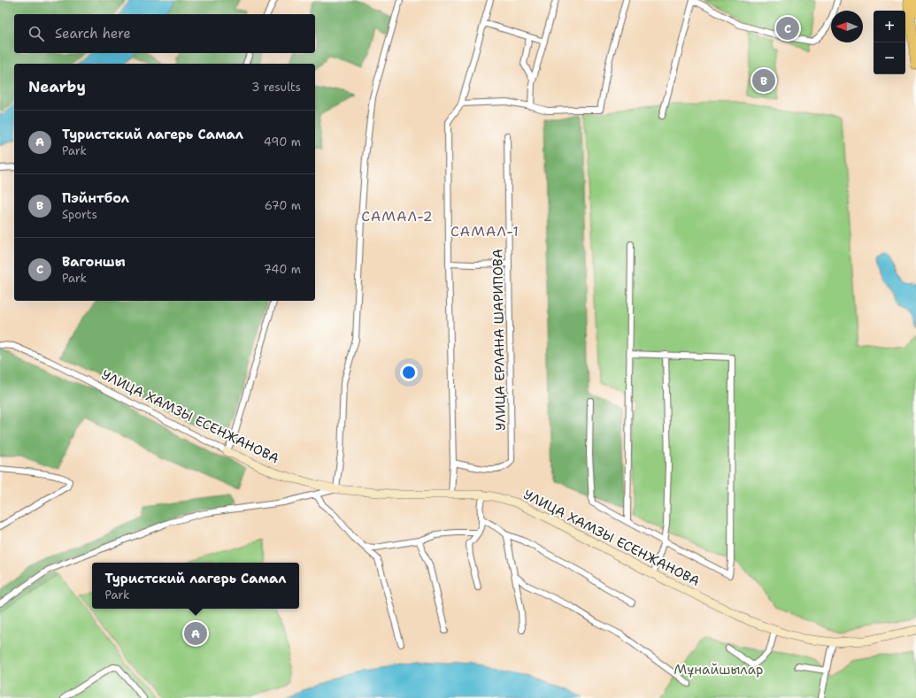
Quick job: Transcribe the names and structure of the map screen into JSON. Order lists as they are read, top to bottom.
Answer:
{
  "streets": {
    "street": ["УЛИЦА ЕРЛАНА ШАРИПОВА", "УЛИЦА ХАМЗЫ ЕСЕНЖАНОВА"]
  },
  "districts": ["САМАЛ-2", "САМАЛ-1"],
  "parks": ["Мұнайшылар"],
  "north": "left",
  "page": {
    "map_buttons": ["+", "−"],
    "search": "Search here",
    "pins": ["C", "B", "A"],
    "heading": ["Nearby", "3 results"],
    "list": [
      {
        "mark": "A",
        "name": "Туристский лагерь Самал",
        "note": "Park",
        "value": "490 m"
      },
      {
        "mark": "B",
        "name": "Пэйнтбол",
        "note": "Sports",
        "value": "670 m"
      },
      {
        "mark": "C",
        "name": "Вагоншы",
        "note": "Park",
        "value": "740 m"
      }
    ],
    "popup": ["Туристский лагерь Самал", "Park"]
  }
}
